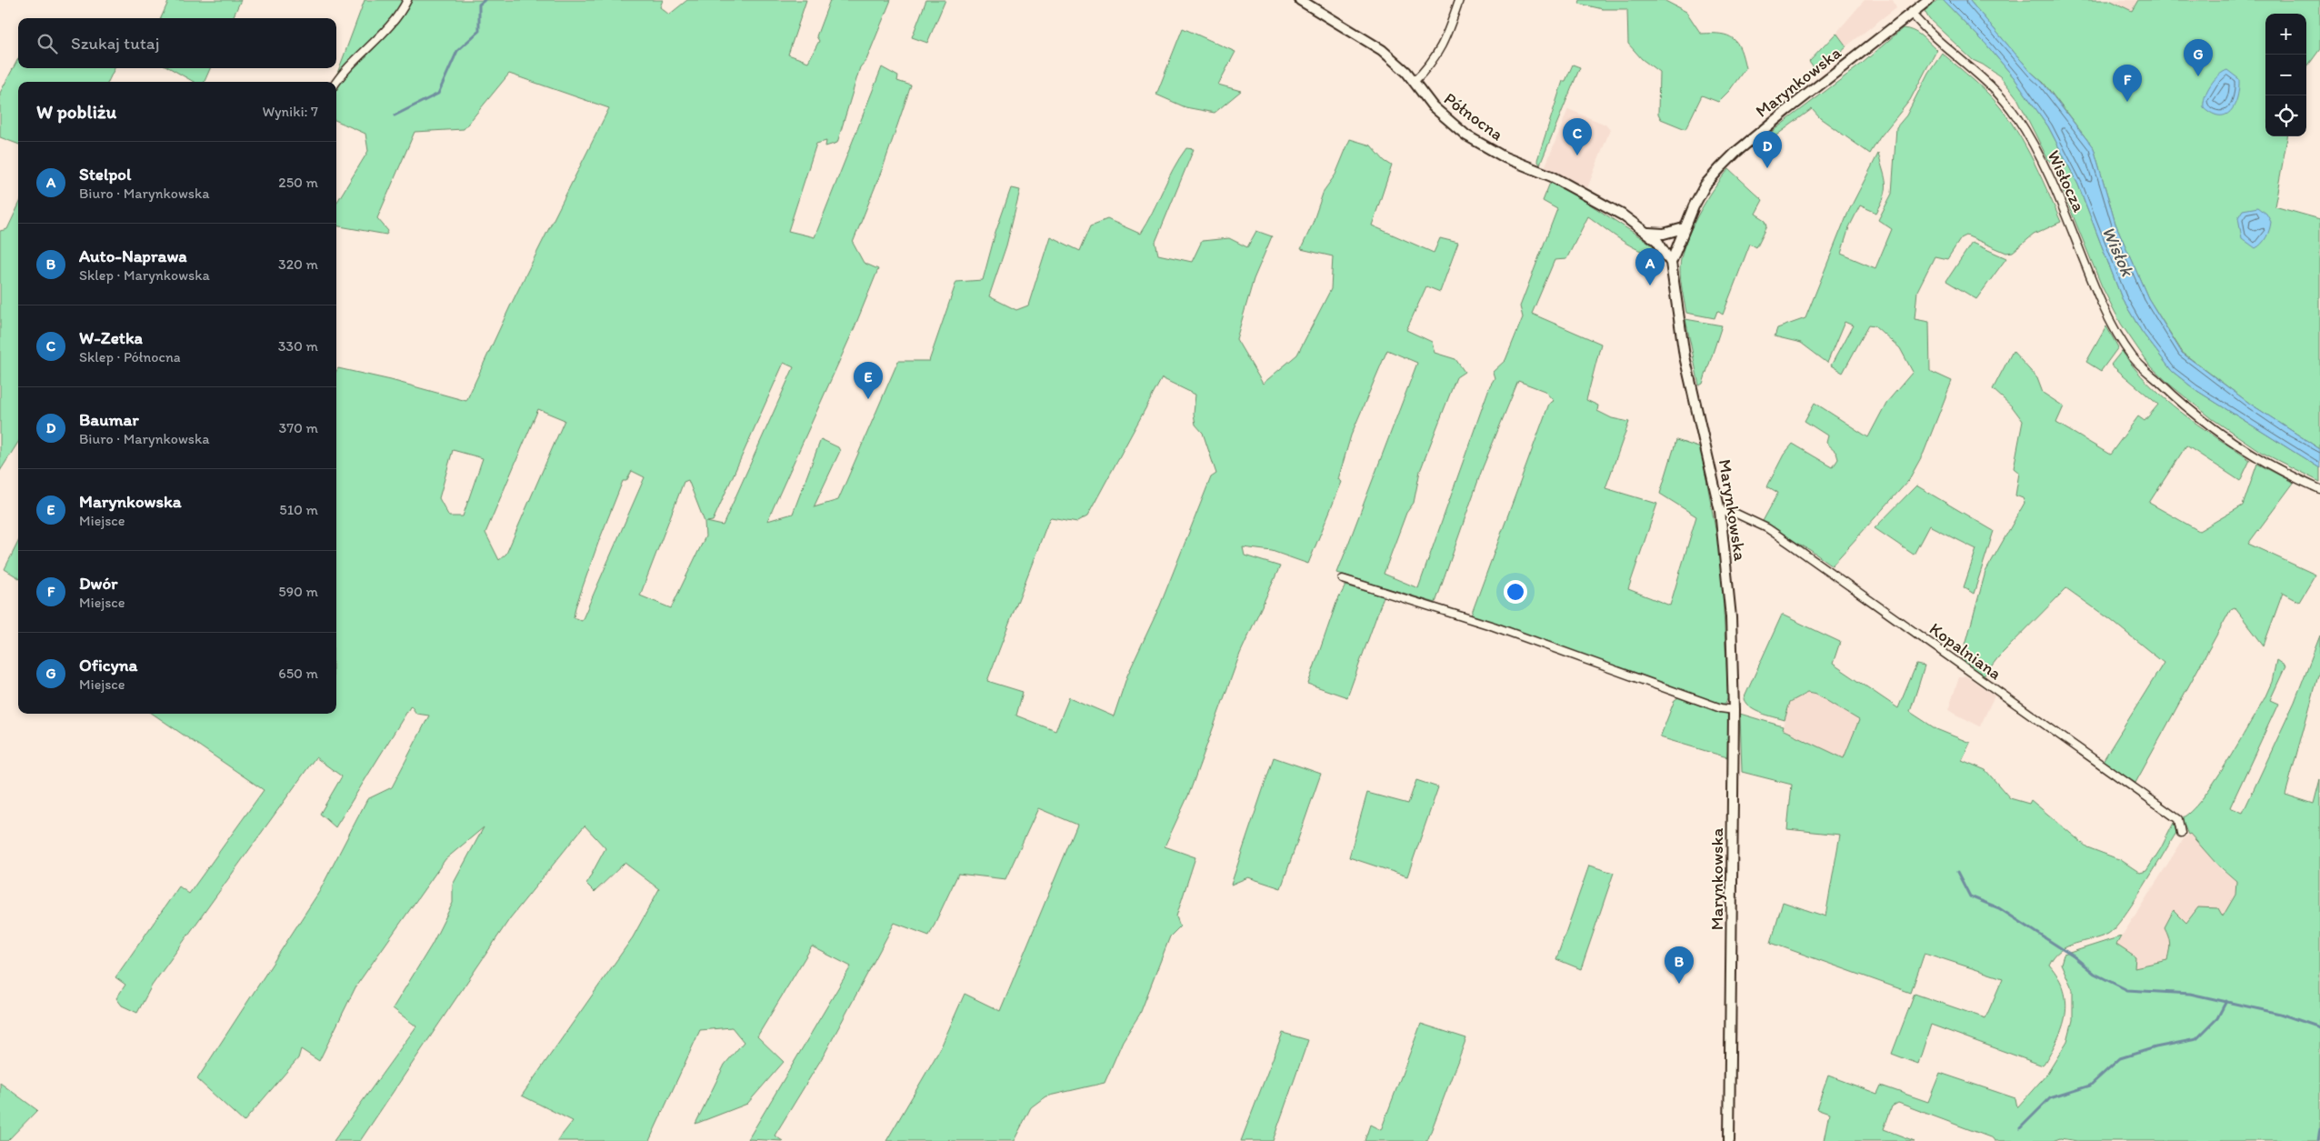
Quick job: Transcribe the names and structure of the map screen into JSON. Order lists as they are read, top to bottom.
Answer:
{
  "streets": {
    "street": [
      "Marynkowska",
      "Północna",
      "Wisłocza",
      "Kopalniana"
    ]
  },
  "crossings": [
    ["Marynkowska", "Północna"],
    ["Marynkowska", "Wisłocza"],
    ["Marynkowska", "Kopalniana"]
  ],
  "water": ["Wisłok"],
  "page": {
    "map_buttons": ["+", "−"],
    "search": "Szukaj tutaj",
    "pins": [
      "G",
      "F",
      "C",
      "D",
      "A",
      "E",
      "B"
    ],
    "heading": ["W pobliżu", "Wyniki: 7"],
    "list": [
      {
        "mark": "A",
        "name": "Stelpol",
        "note": "Biuro · Marynkowska",
        "value": "250 m"
      },
      {
        "mark": "B",
        "name": "Auto-Naprawa",
        "note": "Sklep · Marynkowska",
        "value": "320 m"
      },
      {
        "mark": "C",
        "name": "W-Zetka",
        "note": "Sklep · Północna",
        "value": "330 m"
      },
      {
        "mark": "D",
        "name": "Baumar",
        "note": "Biuro · Marynkowska",
        "value": "370 m"
      },
      {
        "mark": "E",
        "name": "Marynkowska",
        "note": "Miejsce",
        "value": "510 m"
      },
      {
        "mark": "F",
        "name": "Dwór",
        "note": "Miejsce",
        "value": "590 m"
      },
      {
        "mark": "G",
        "name": "Oficyna",
        "note": "Miejsce",
        "value": "650 m"
      }
    ]
  }
}
